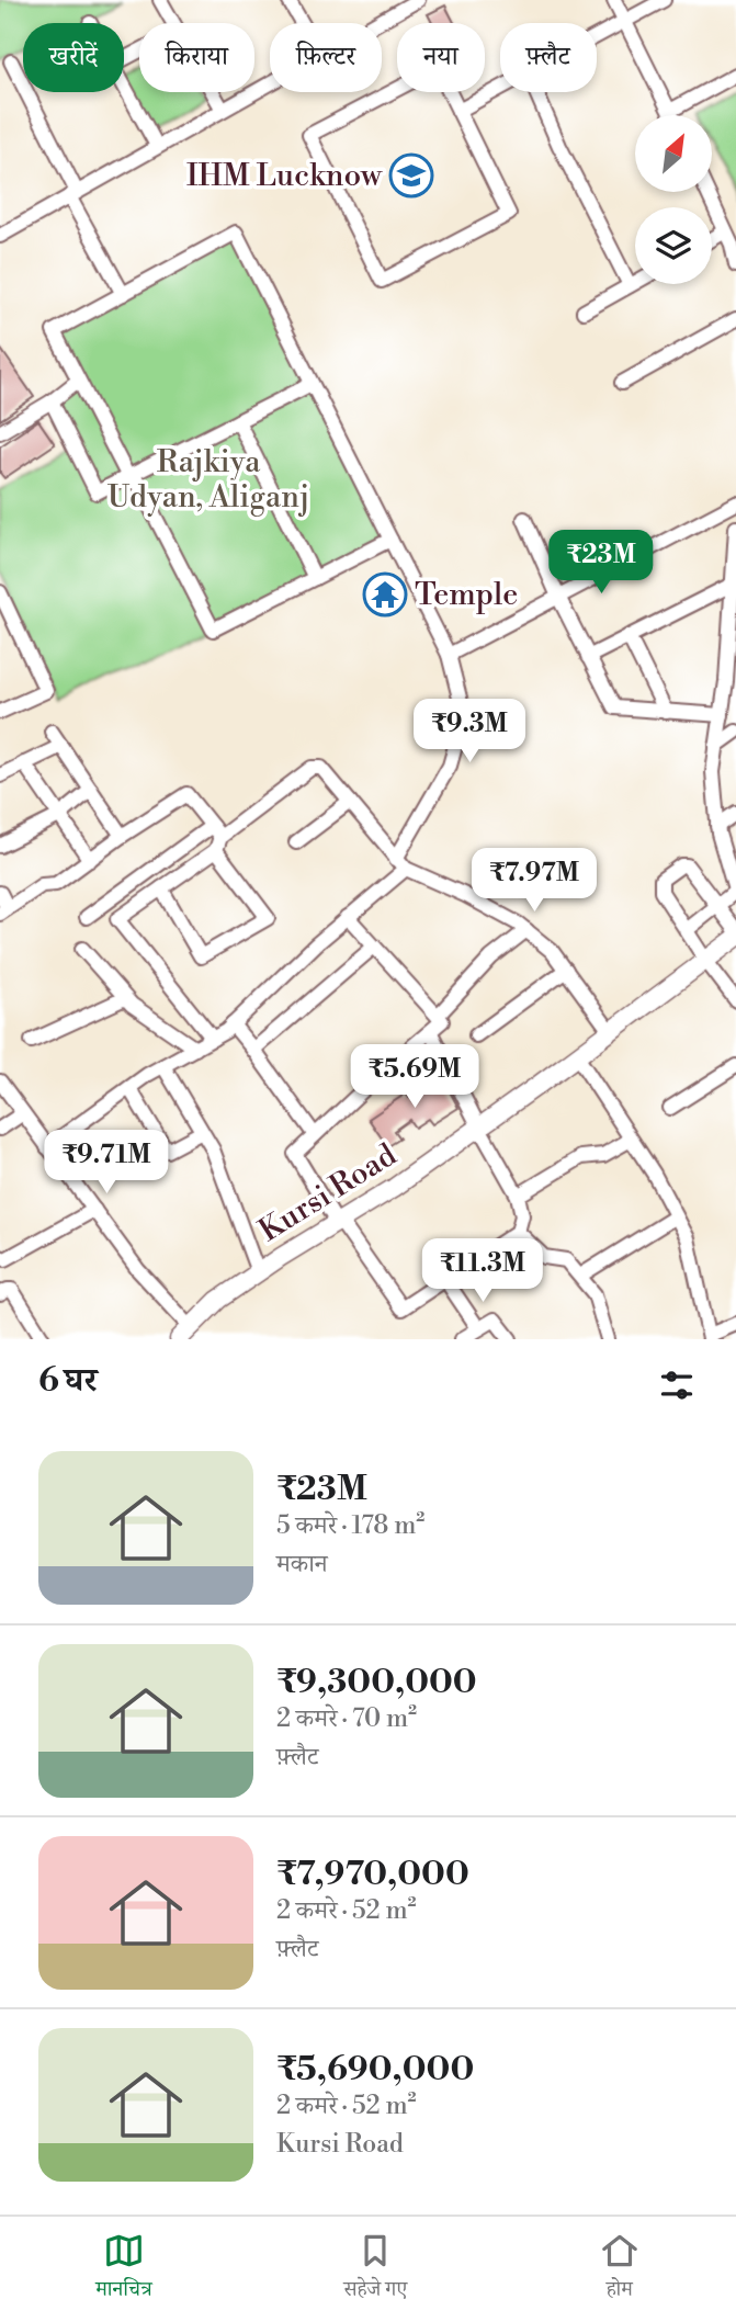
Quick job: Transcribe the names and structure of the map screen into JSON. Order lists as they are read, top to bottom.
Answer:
{
  "streets": {
    "main road": ["Kursi Road"]
  },
  "parks": ["Rajkiya Udyan, Aliganj"],
  "places": {
    "school or university": ["IHM Lucknow"],
    "temple": ["Temple"]
  },
  "north": "top right",
  "page": {
    "chip": [
      "खरीदें",
      "किराया",
      "फ़िल्टर",
      "नया",
      "फ़्लैट"
    ],
    "price": [
      "₹23M",
      "₹9.3M",
      "₹7.97M",
      "₹5.69M",
      "₹9.71M",
      "₹11.3M"
    ],
    "heading": "6 घर",
    "list": [
      {
        "name": "₹23M",
        "note": "5 कमरे · 178 m² · मकान"
      },
      {
        "name": "₹9,300,000",
        "note": "2 कमरे · 70 m² · फ़्लैट"
      },
      {
        "name": "₹7,970,000",
        "note": "2 कमरे · 52 m² · फ़्लैट"
      },
      {
        "name": "₹5,690,000",
        "note": "2 कमरे · 52 m² · Kursi Road"
      }
    ],
    "tabs": ["मानचित्र", "सहेजे गए", "होम"]
  }
}
